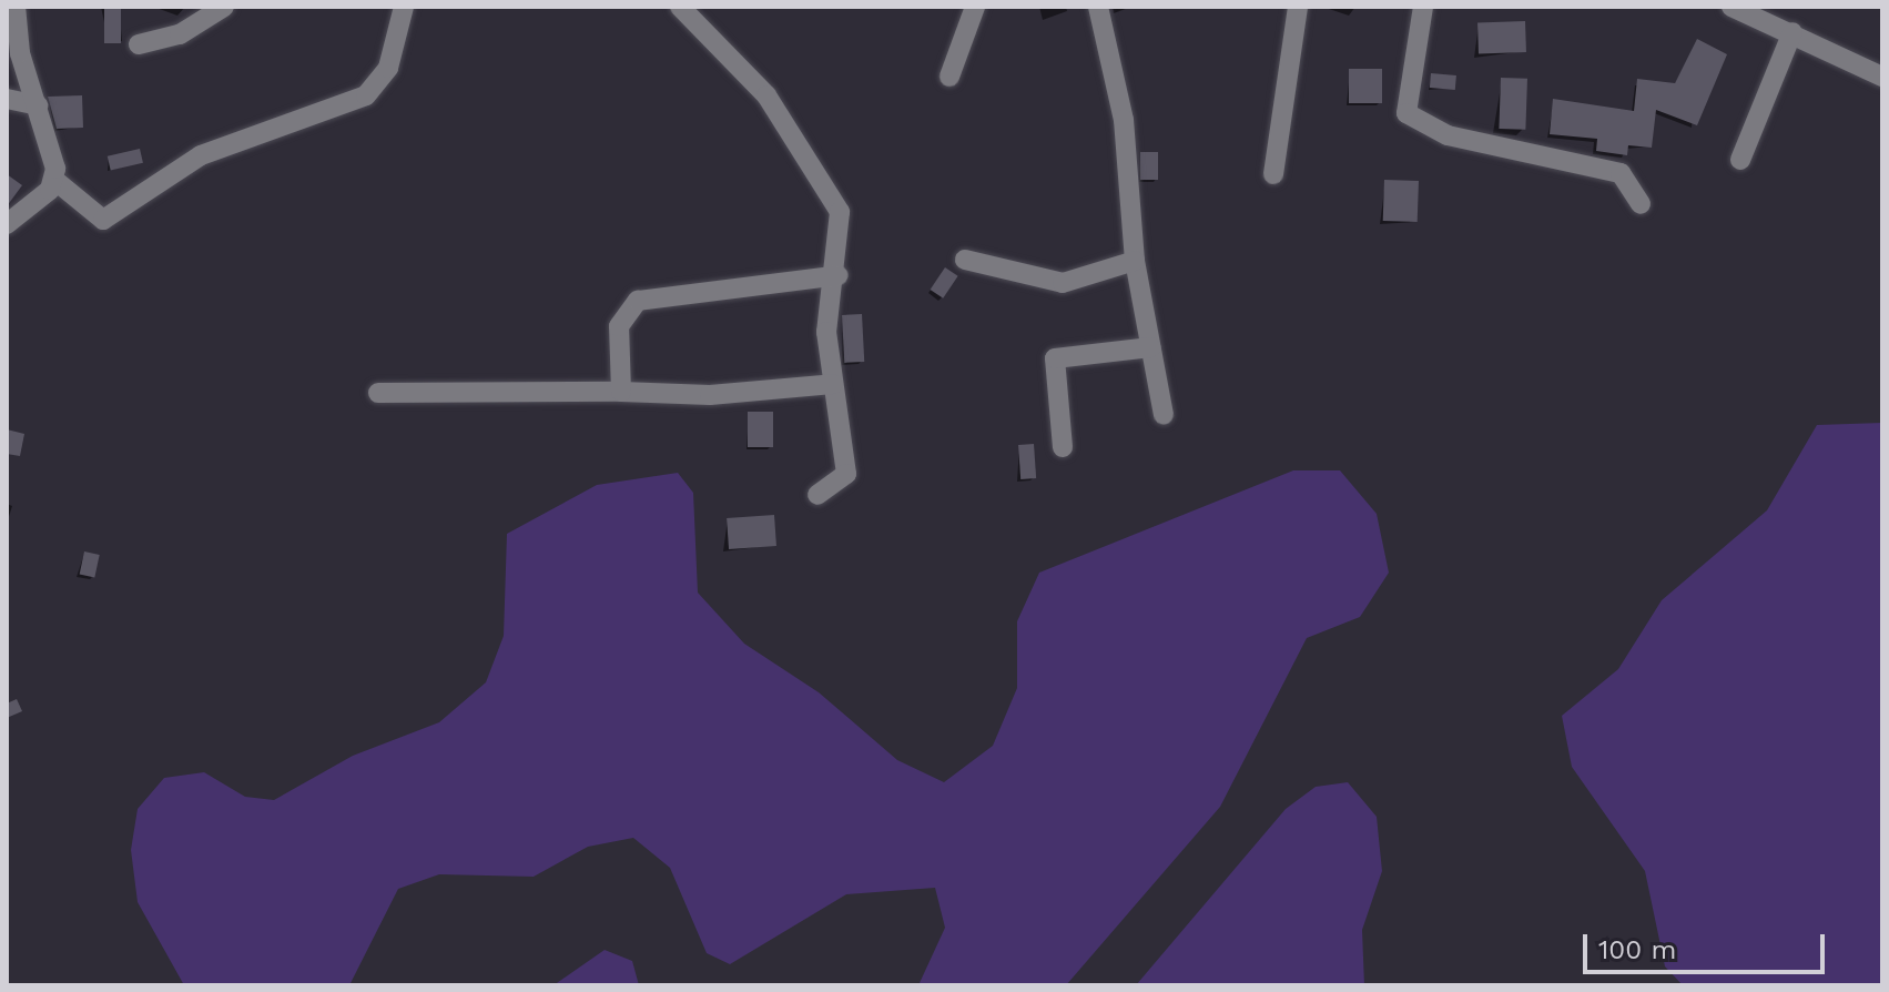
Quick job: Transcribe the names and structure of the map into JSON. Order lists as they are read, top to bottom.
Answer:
{
  "scale_bar": "100 m"
}
